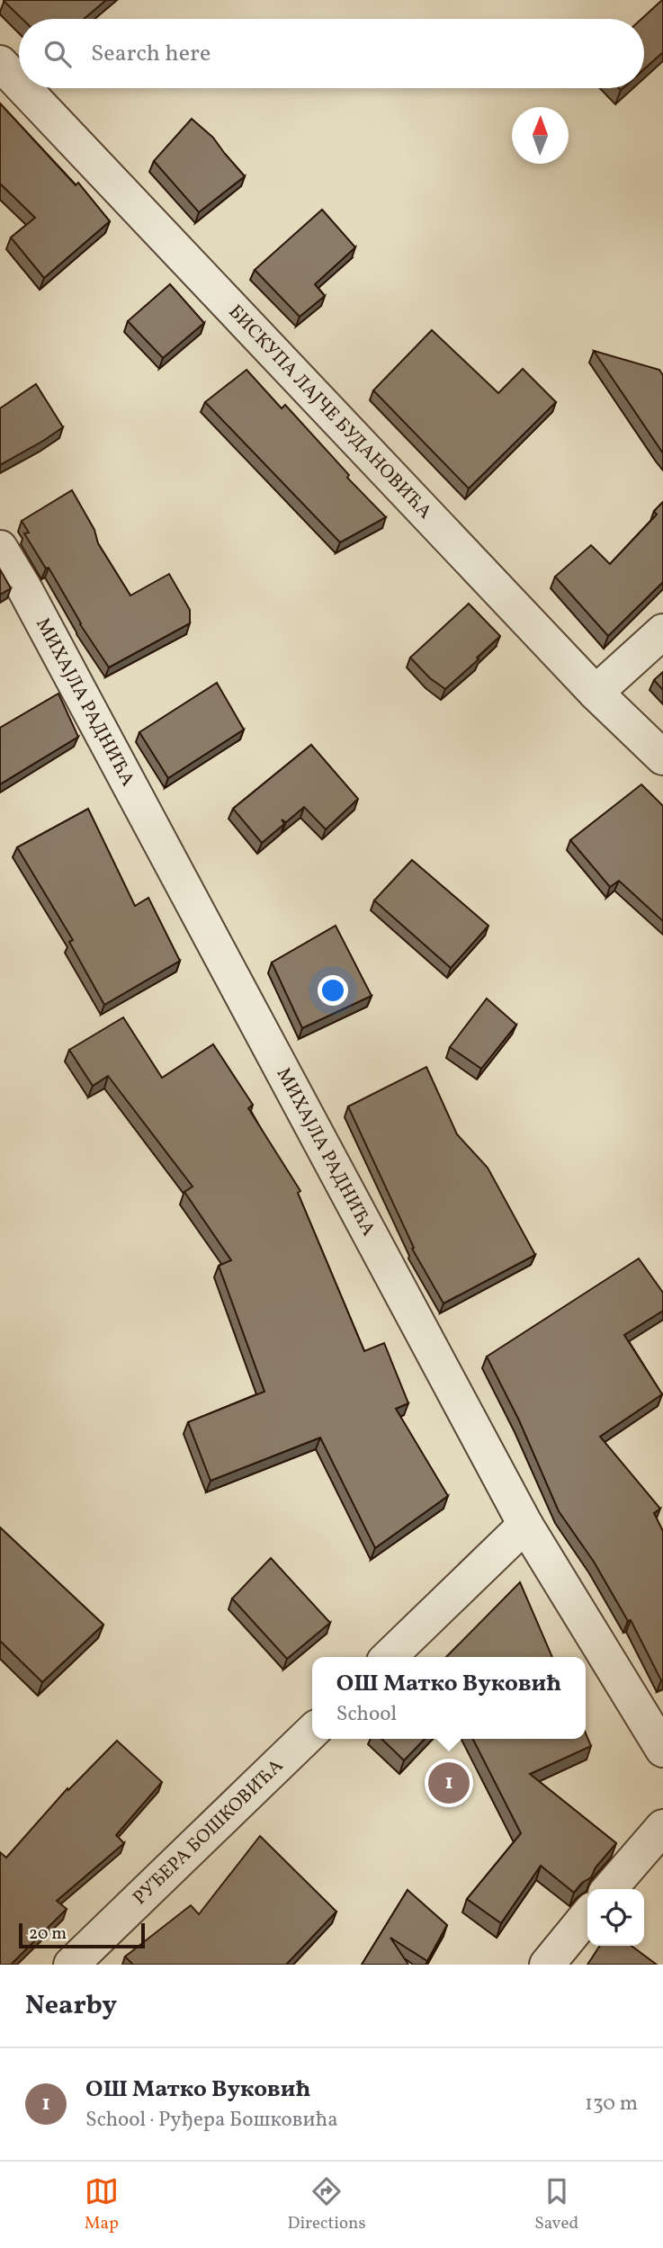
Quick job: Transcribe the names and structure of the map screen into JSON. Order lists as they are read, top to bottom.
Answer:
{
  "streets": {
    "street": ["БИСКУПА ЛАЈЧЕ БУДАНОВИЋА", "МИХАЈЛА РАДНИЋА", "РУЂЕРА БОШКОВИЋА"]
  },
  "scale_bar": "20 m",
  "north": "top",
  "page": {
    "search": "Search here",
    "popup": ["ОШ Матко Вуковић", "School"],
    "pins": "1",
    "scale": "20 m",
    "heading": "Nearby",
    "list": [
      {
        "mark": "1",
        "name": "ОШ Матко Вуковић",
        "note": "School · Руђера Бошковића",
        "value": "130 m"
      }
    ],
    "nav": ["Map", "Directions", "Saved"]
  }
}
